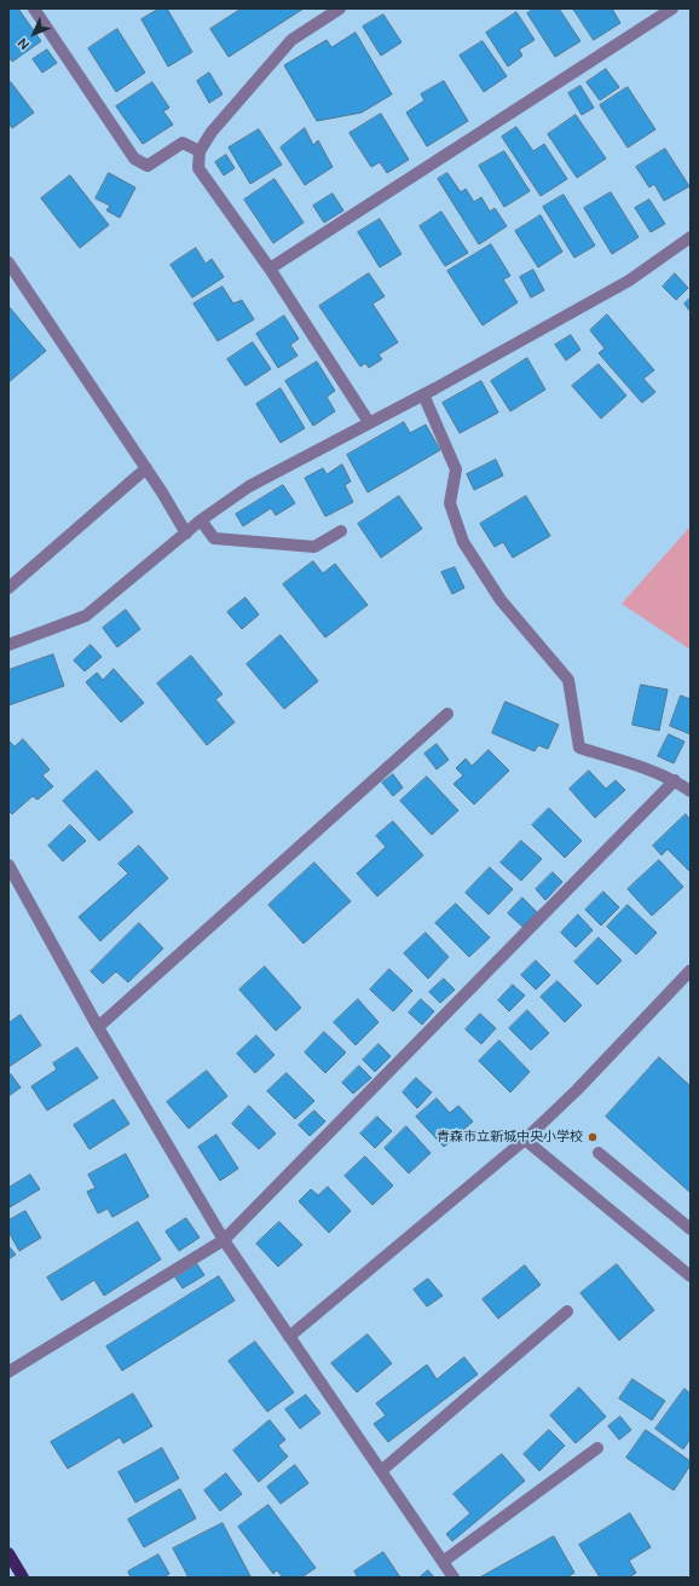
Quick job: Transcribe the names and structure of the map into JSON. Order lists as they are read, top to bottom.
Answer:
{
  "places": ["青森市立新城中央小学校"],
  "north": "bottom left"
}
